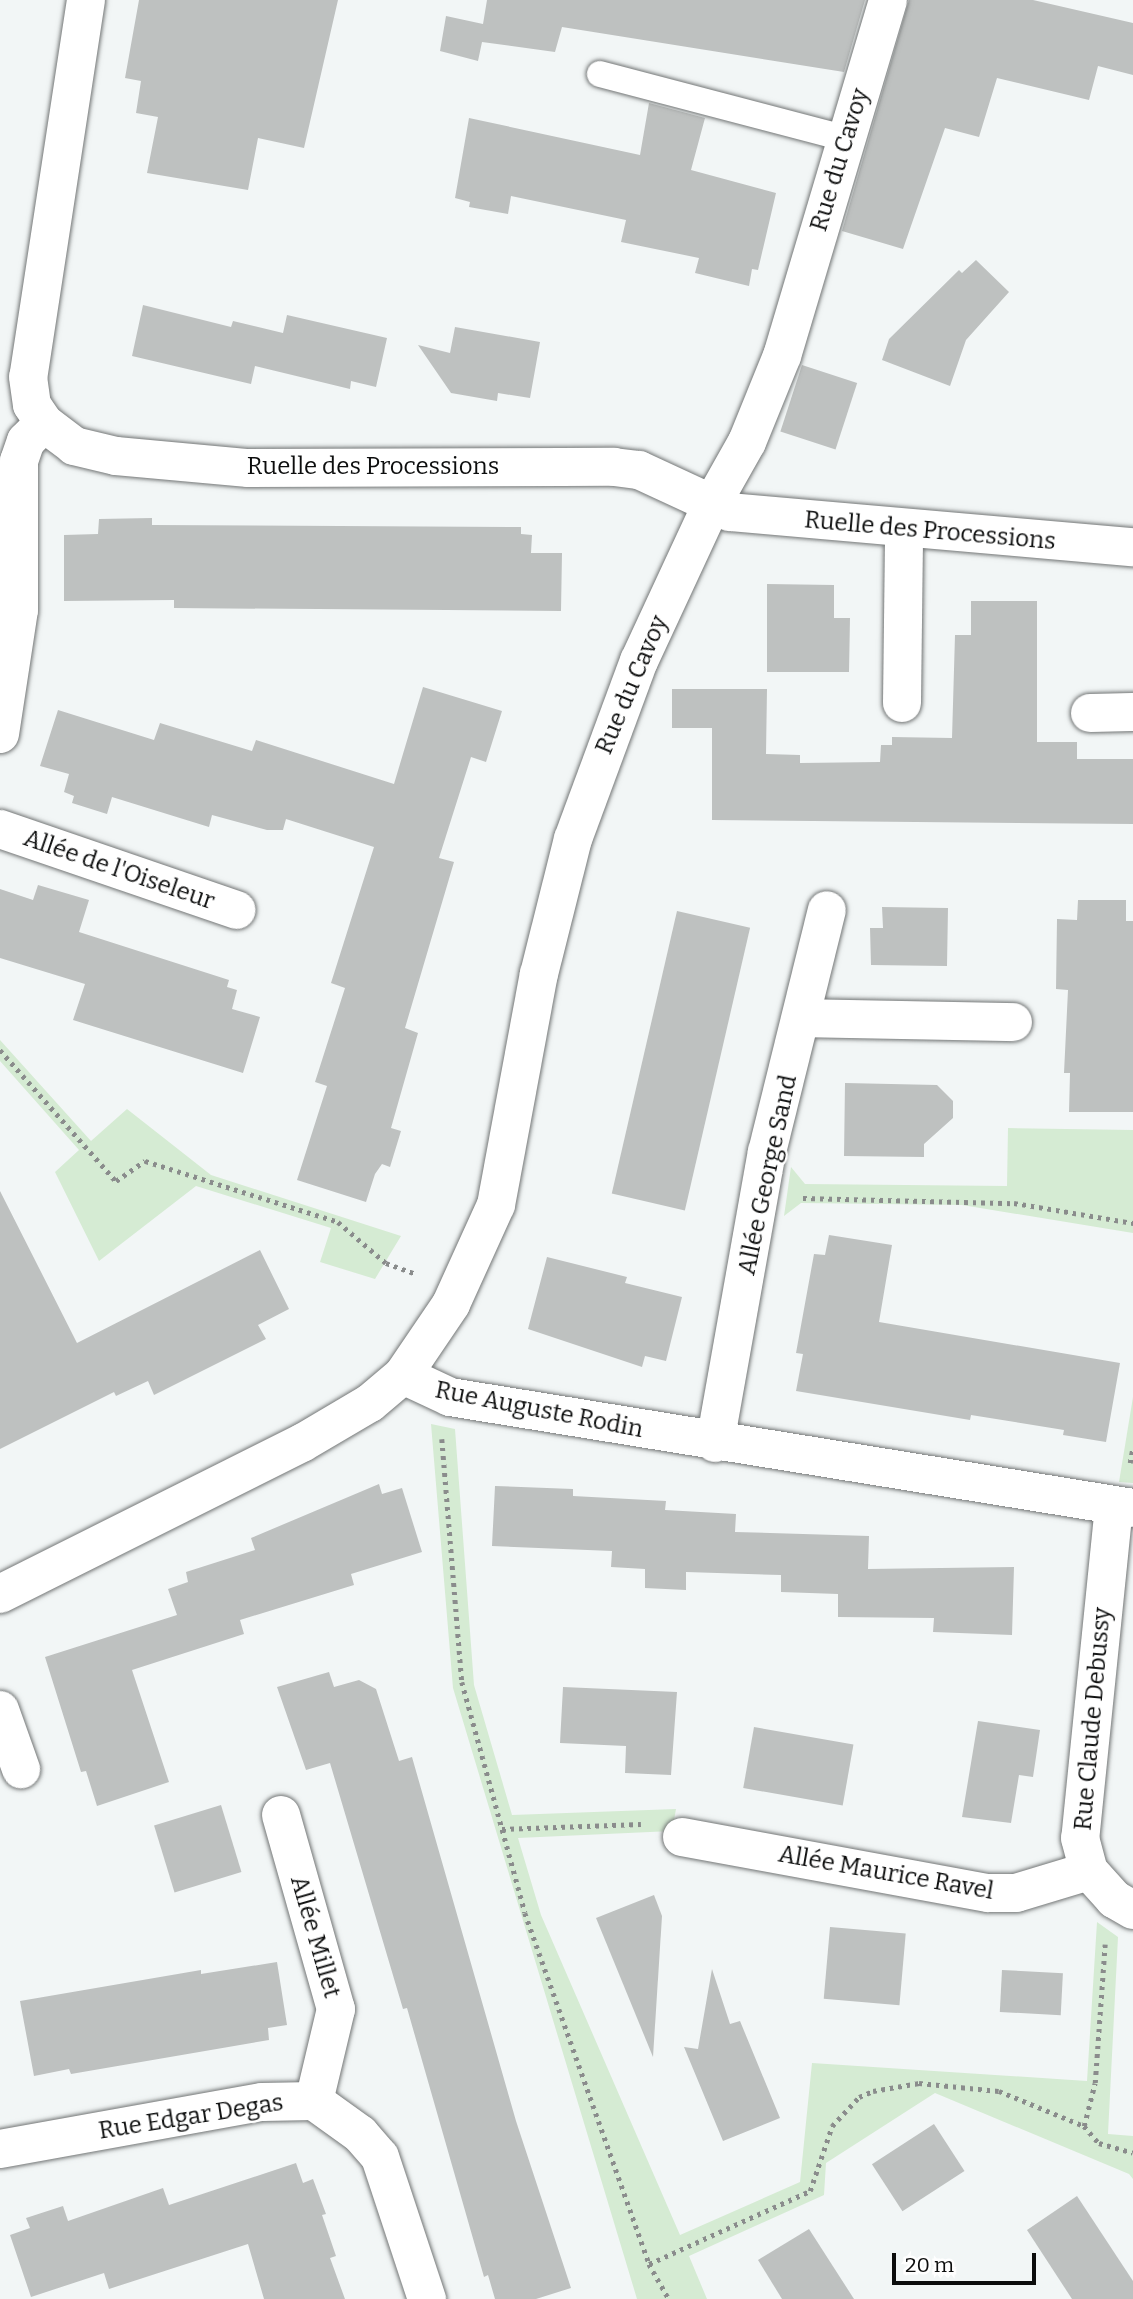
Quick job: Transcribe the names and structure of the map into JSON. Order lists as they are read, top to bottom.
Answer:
{
  "streets": {
    "street": [
      "Rue du Cavoy",
      "Ruelle des Processions",
      "Allée de l'Oiseleur",
      "Allée George Sand",
      "Rue Auguste Rodin",
      "Rue Claude Debussy",
      "Allée Maurice Ravel",
      "Allée Millet",
      "Rue Edgar Degas"
    ]
  },
  "crossings": [
    ["Rue du Cavoy", "Ruelle des Processions"],
    ["Rue du Cavoy", "Rue Auguste Rodin"],
    ["Allée George Sand", "Rue Auguste Rodin"],
    ["Rue Auguste Rodin", "Rue Claude Debussy"],
    ["Rue Claude Debussy", "Allée Maurice Ravel"],
    ["Allée Millet", "Rue Edgar Degas"]
  ],
  "scale_bar": "20 m"
}
